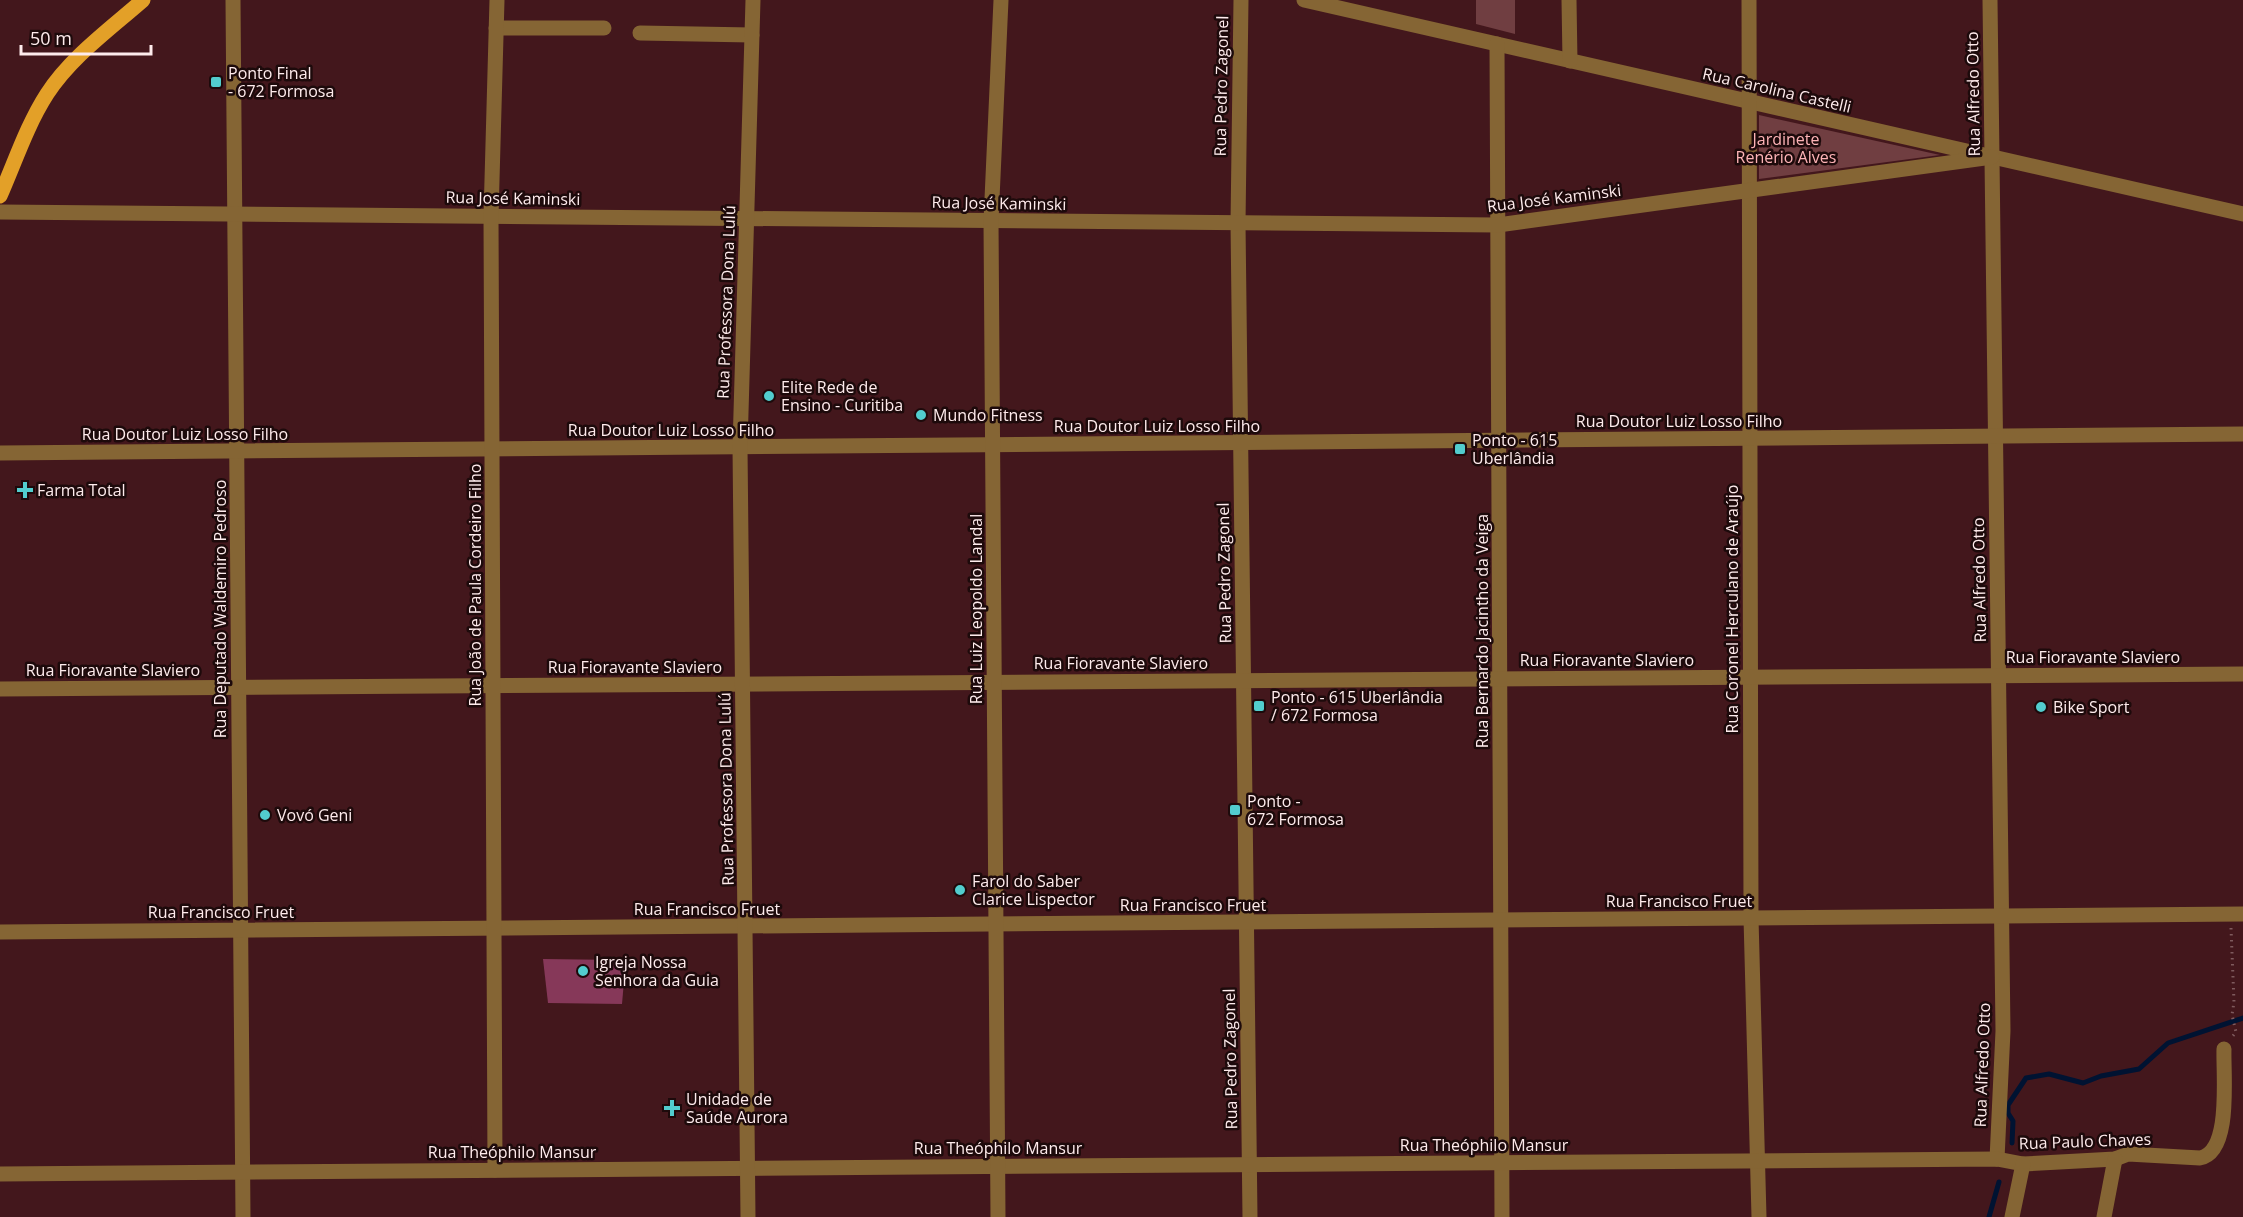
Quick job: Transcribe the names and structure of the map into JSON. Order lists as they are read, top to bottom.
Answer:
{
  "streets": {
    "street": [
      "Rua Pedro Zagonel",
      "Rua Carolina Castelli",
      "Rua Alfredo Otto",
      "Rua José Kaminski",
      "Rua Professora Dona Lulú",
      "Rua Doutor Luiz Losso Filho",
      "Rua João de Paula Cordeiro Filho",
      "Rua Deputado Waldemiro Pedroso",
      "Rua Luiz Leopoldo Landal",
      "Rua Coronel Herculano de Araújo",
      "Rua Bernardo Jacintho da Veiga",
      "Rua Fioravante Slaviero",
      "Rua Francisco Fruet",
      "Rua Paulo Chaves",
      "Rua Theóphilo Mansur"
    ]
  },
  "crossings": [
    ["Rua Pedro Zagonel", "Rua José Kaminski"],
    ["Rua Pedro Zagonel", "Rua Doutor Luiz Losso Filho"],
    ["Rua Pedro Zagonel", "Rua Fioravante Slaviero"],
    ["Rua Pedro Zagonel", "Rua Francisco Fruet"],
    ["Rua Pedro Zagonel", "Rua Theóphilo Mansur"],
    ["Rua Carolina Castelli", "Rua Alfredo Otto"],
    ["Rua Carolina Castelli", "Rua José Kaminski"],
    ["Rua Carolina Castelli", "Rua Coronel Herculano de Araújo"],
    ["Rua Carolina Castelli", "Rua Bernardo Jacintho da Veiga"],
    ["Rua Alfredo Otto", "Rua José Kaminski"],
    ["Rua Alfredo Otto", "Rua Doutor Luiz Losso Filho"],
    ["Rua Alfredo Otto", "Rua Fioravante Slaviero"],
    ["Rua Alfredo Otto", "Rua Francisco Fruet"],
    ["Rua Alfredo Otto", "Rua Paulo Chaves"],
    ["Rua Alfredo Otto", "Rua Theóphilo Mansur"],
    ["Rua José Kaminski", "Rua Professora Dona Lulú"],
    ["Rua José Kaminski", "Rua João de Paula Cordeiro Filho"],
    ["Rua José Kaminski", "Rua Deputado Waldemiro Pedroso"],
    ["Rua José Kaminski", "Rua Luiz Leopoldo Landal"],
    ["Rua José Kaminski", "Rua Coronel Herculano de Araújo"],
    ["Rua José Kaminski", "Rua Bernardo Jacintho da Veiga"],
    ["Rua Professora Dona Lulú", "Rua Doutor Luiz Losso Filho"],
    ["Rua Professora Dona Lulú", "Rua Fioravante Slaviero"],
    ["Rua Professora Dona Lulú", "Rua Francisco Fruet"],
    ["Rua Professora Dona Lulú", "Rua Theóphilo Mansur"],
    ["Rua Doutor Luiz Losso Filho", "Rua João de Paula Cordeiro Filho"],
    ["Rua Doutor Luiz Losso Filho", "Rua Deputado Waldemiro Pedroso"],
    ["Rua Doutor Luiz Losso Filho", "Rua Luiz Leopoldo Landal"],
    ["Rua Doutor Luiz Losso Filho", "Rua Coronel Herculano de Araújo"],
    ["Rua Doutor Luiz Losso Filho", "Rua Bernardo Jacintho da Veiga"],
    ["Rua João de Paula Cordeiro Filho", "Rua Fioravante Slaviero"],
    ["Rua João de Paula Cordeiro Filho", "Rua Francisco Fruet"],
    ["Rua João de Paula Cordeiro Filho", "Rua Theóphilo Mansur"],
    ["Rua Deputado Waldemiro Pedroso", "Rua Fioravante Slaviero"],
    ["Rua Deputado Waldemiro Pedroso", "Rua Francisco Fruet"],
    ["Rua Deputado Waldemiro Pedroso", "Rua Theóphilo Mansur"],
    ["Rua Luiz Leopoldo Landal", "Rua Fioravante Slaviero"],
    ["Rua Luiz Leopoldo Landal", "Rua Francisco Fruet"],
    ["Rua Luiz Leopoldo Landal", "Rua Theóphilo Mansur"],
    ["Rua Coronel Herculano de Araújo", "Rua Fioravante Slaviero"],
    ["Rua Coronel Herculano de Araújo", "Rua Francisco Fruet"],
    ["Rua Coronel Herculano de Araújo", "Rua Theóphilo Mansur"],
    ["Rua Bernardo Jacintho da Veiga", "Rua Fioravante Slaviero"],
    ["Rua Bernardo Jacintho da Veiga", "Rua Francisco Fruet"],
    ["Rua Bernardo Jacintho da Veiga", "Rua Theóphilo Mansur"],
    ["Rua Paulo Chaves", "Rua Theóphilo Mansur"]
  ],
  "parks": ["Jardinete Renério Alves"],
  "places": {
    "transit": [
      "Ponto Final - 672 Formosa",
      "Ponto - 615 Uberlândia",
      "Ponto - 615 Uberlândia / 672 Formosa",
      "Ponto - 672 Formosa"
    ],
    "other": [
      "Elite Rede de Ensino - Curitiba",
      "Mundo Fitness",
      "Bike Sport",
      "Vovó Geni",
      "Farol do Saber Clarice Lispector",
      "Igreja Nossa Senhora da Guia"
    ],
    "health": ["Farma Total", "Unidade de Saúde Aurora"]
  },
  "scale_bar": "50 m"
}
